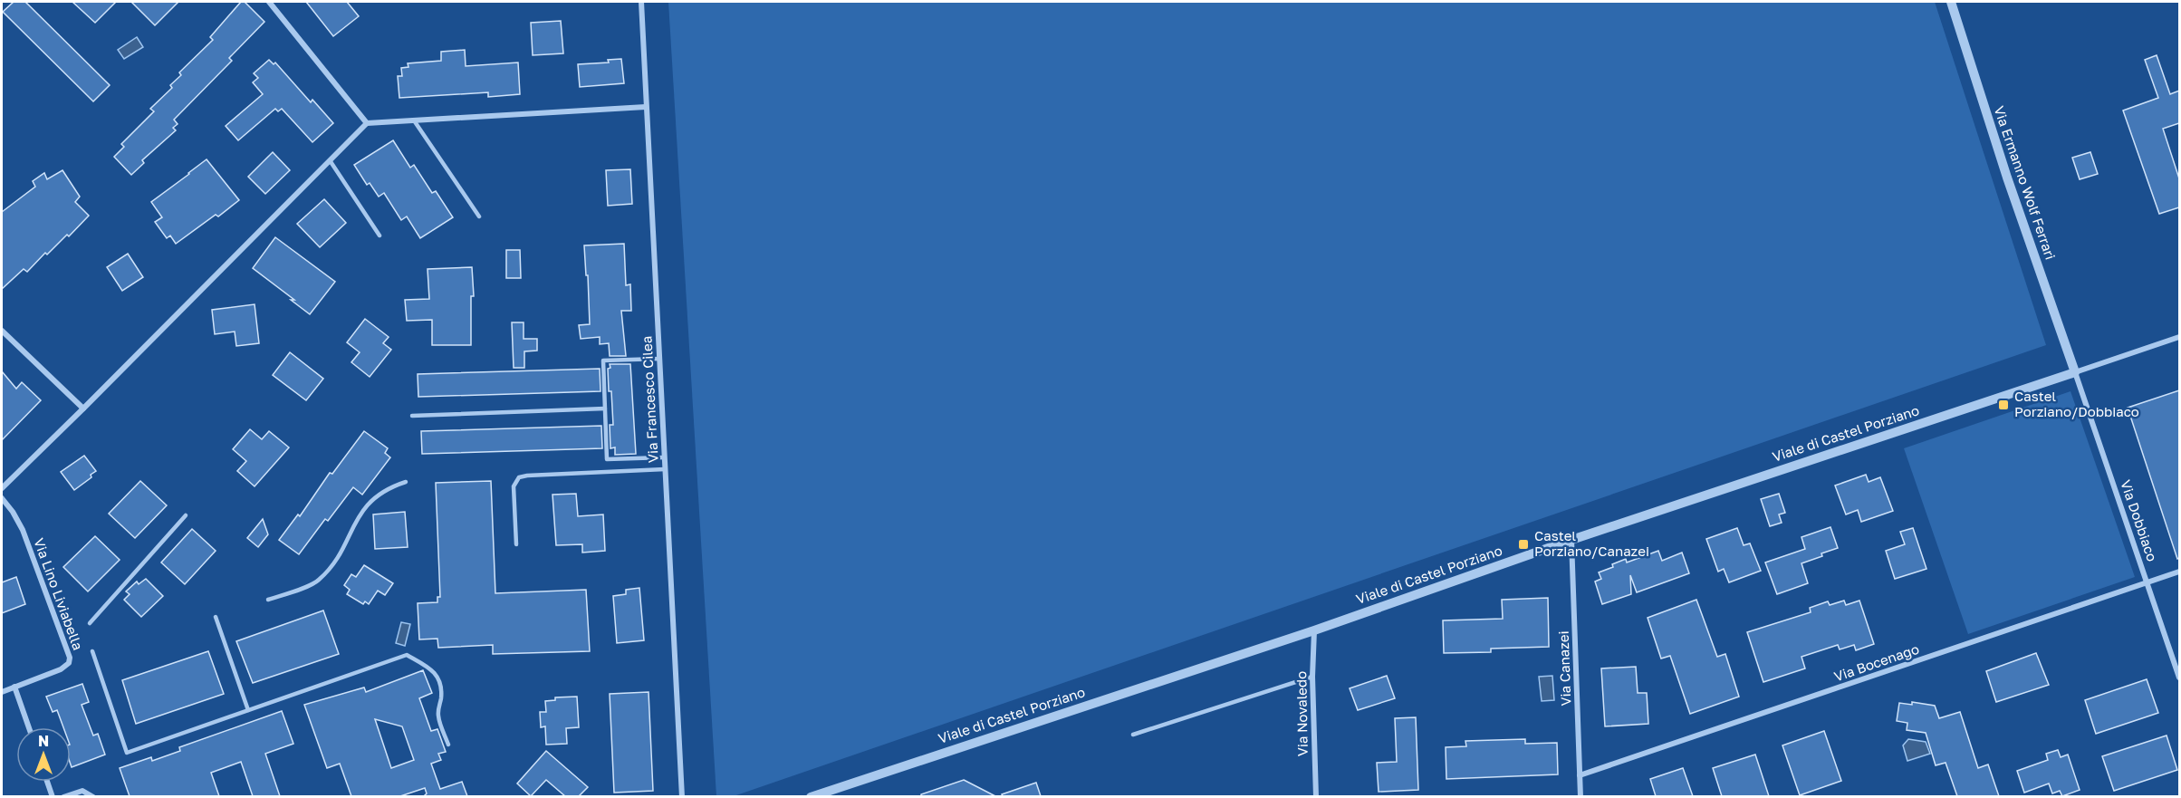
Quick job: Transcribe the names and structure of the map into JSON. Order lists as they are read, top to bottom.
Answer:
{
  "streets": {
    "street": [
      "Via Ermanno Wolf Ferrari",
      "Via Francesco Cilea",
      "Viale di Castel Porziano",
      "Via Dobbiaco",
      "Via Lino Liviabella",
      "Via Bocenago",
      "Via Canazei",
      "Via Novaledo"
    ]
  },
  "crossings": [
    ["Via Ermanno Wolf Ferrari", "Viale di Castel Porziano"],
    ["Via Ermanno Wolf Ferrari", "Via Dobbiaco"],
    ["Viale di Castel Porziano", "Via Dobbiaco"],
    ["Viale di Castel Porziano", "Via Canazei"],
    ["Viale di Castel Porziano", "Via Novaledo"],
    ["Via Dobbiaco", "Via Bocenago"],
    ["Via Bocenago", "Via Canazei"]
  ],
  "places": {
    "transit": ["Castel Porziano/Dobbiaco", "Castel Porziano/Canazei"]
  },
  "north": "top"
}
